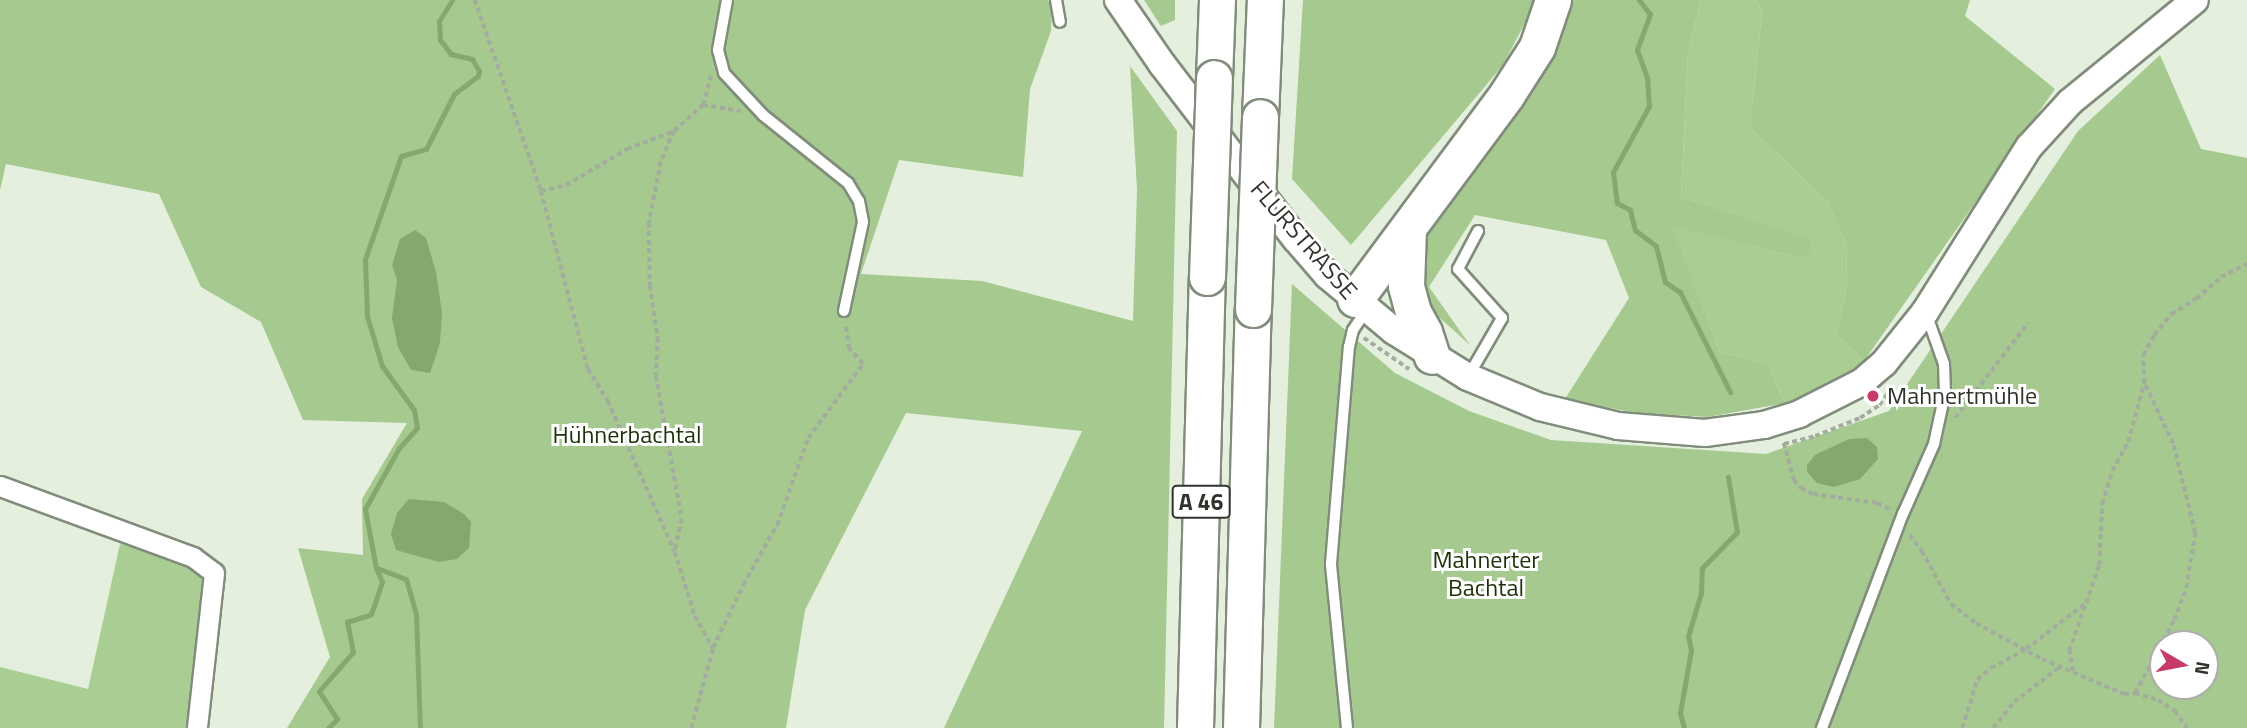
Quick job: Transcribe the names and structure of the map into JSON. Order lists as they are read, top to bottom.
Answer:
{
  "streets": {
    "highway": ["A 46"],
    "main road": ["FLURSTRASSE"]
  },
  "parks": ["Hühnerbachtal", "Mahnerter Bachtal"],
  "places": ["Mahnertmühle"],
  "north": "right"
}
